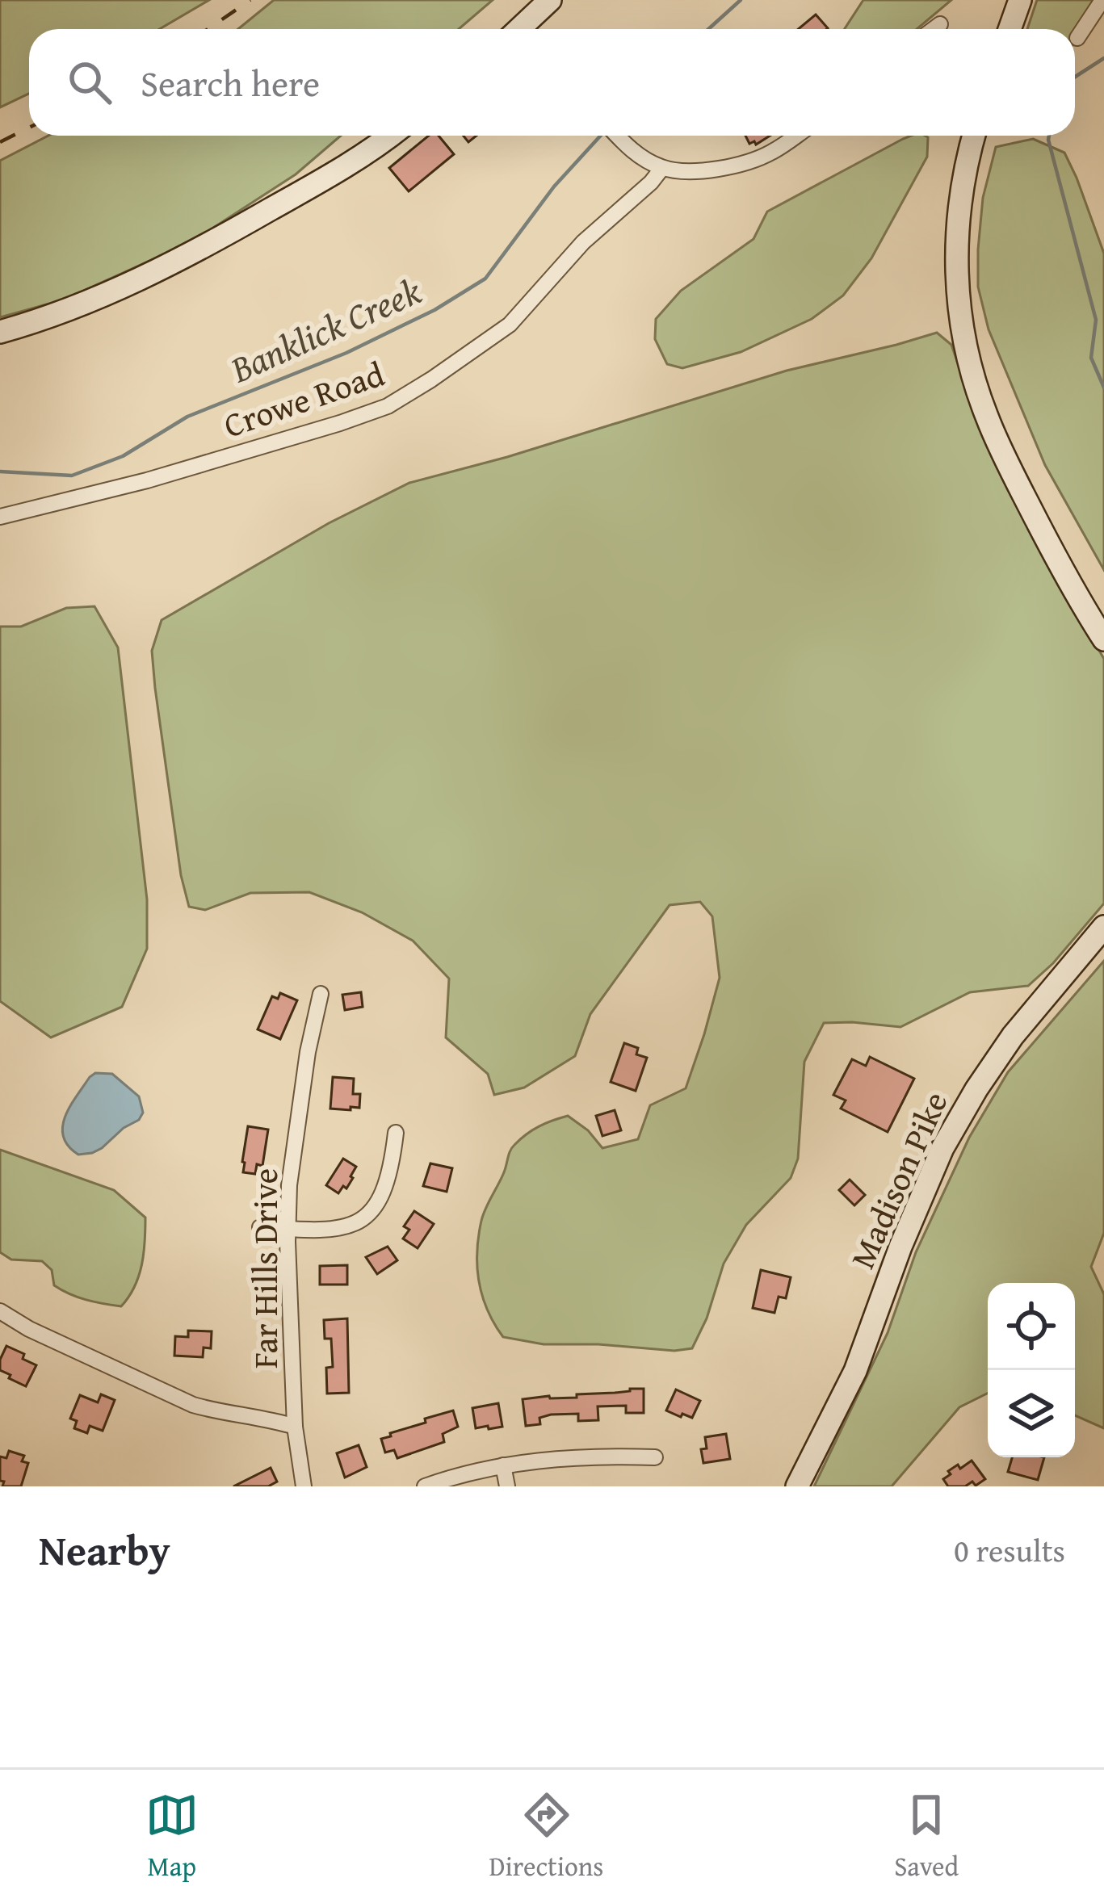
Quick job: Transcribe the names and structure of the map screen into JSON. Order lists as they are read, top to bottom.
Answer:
{
  "streets": {
    "street": ["Crowe Road", "Madison Pike", "Far Hills Drive"]
  },
  "water": ["Banklick Creek"],
  "page": {
    "search": "Search here",
    "heading": ["Nearby", "0 results"],
    "nav": ["Map", "Directions", "Saved"]
  }
}
